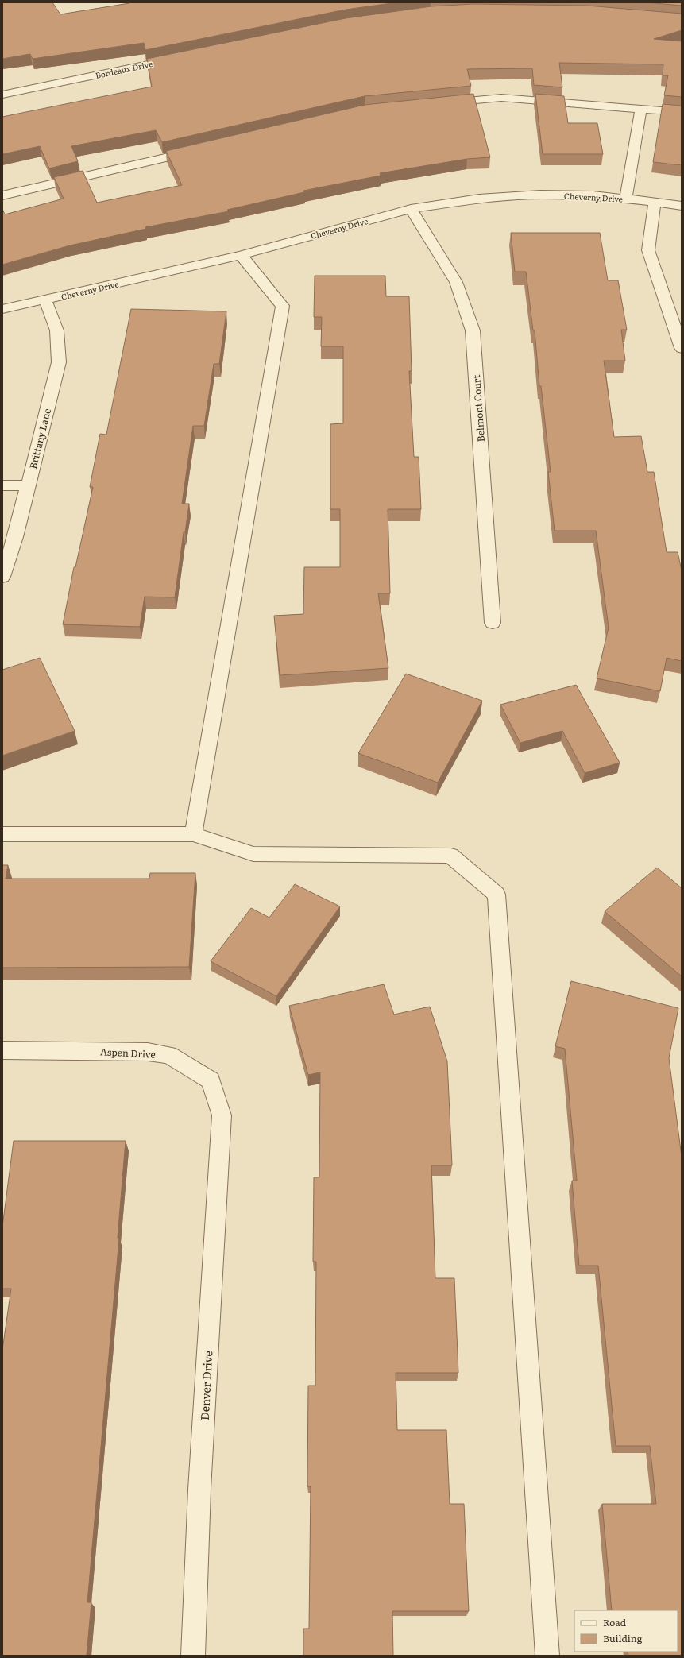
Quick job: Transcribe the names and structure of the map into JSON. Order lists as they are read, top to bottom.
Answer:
{
  "streets": {
    "street": [
      "Bordeaux Drive",
      "Cheverny Drive",
      "Belmont Court",
      "Brittany Lane",
      "Aspen Drive",
      "Denver Drive"
    ]
  },
  "crossings": [
    ["Cheverny Drive", "Belmont Court"],
    ["Cheverny Drive", "Brittany Lane"],
    ["Aspen Drive", "Denver Drive"]
  ],
  "legend": ["Road", "Building"]
}
